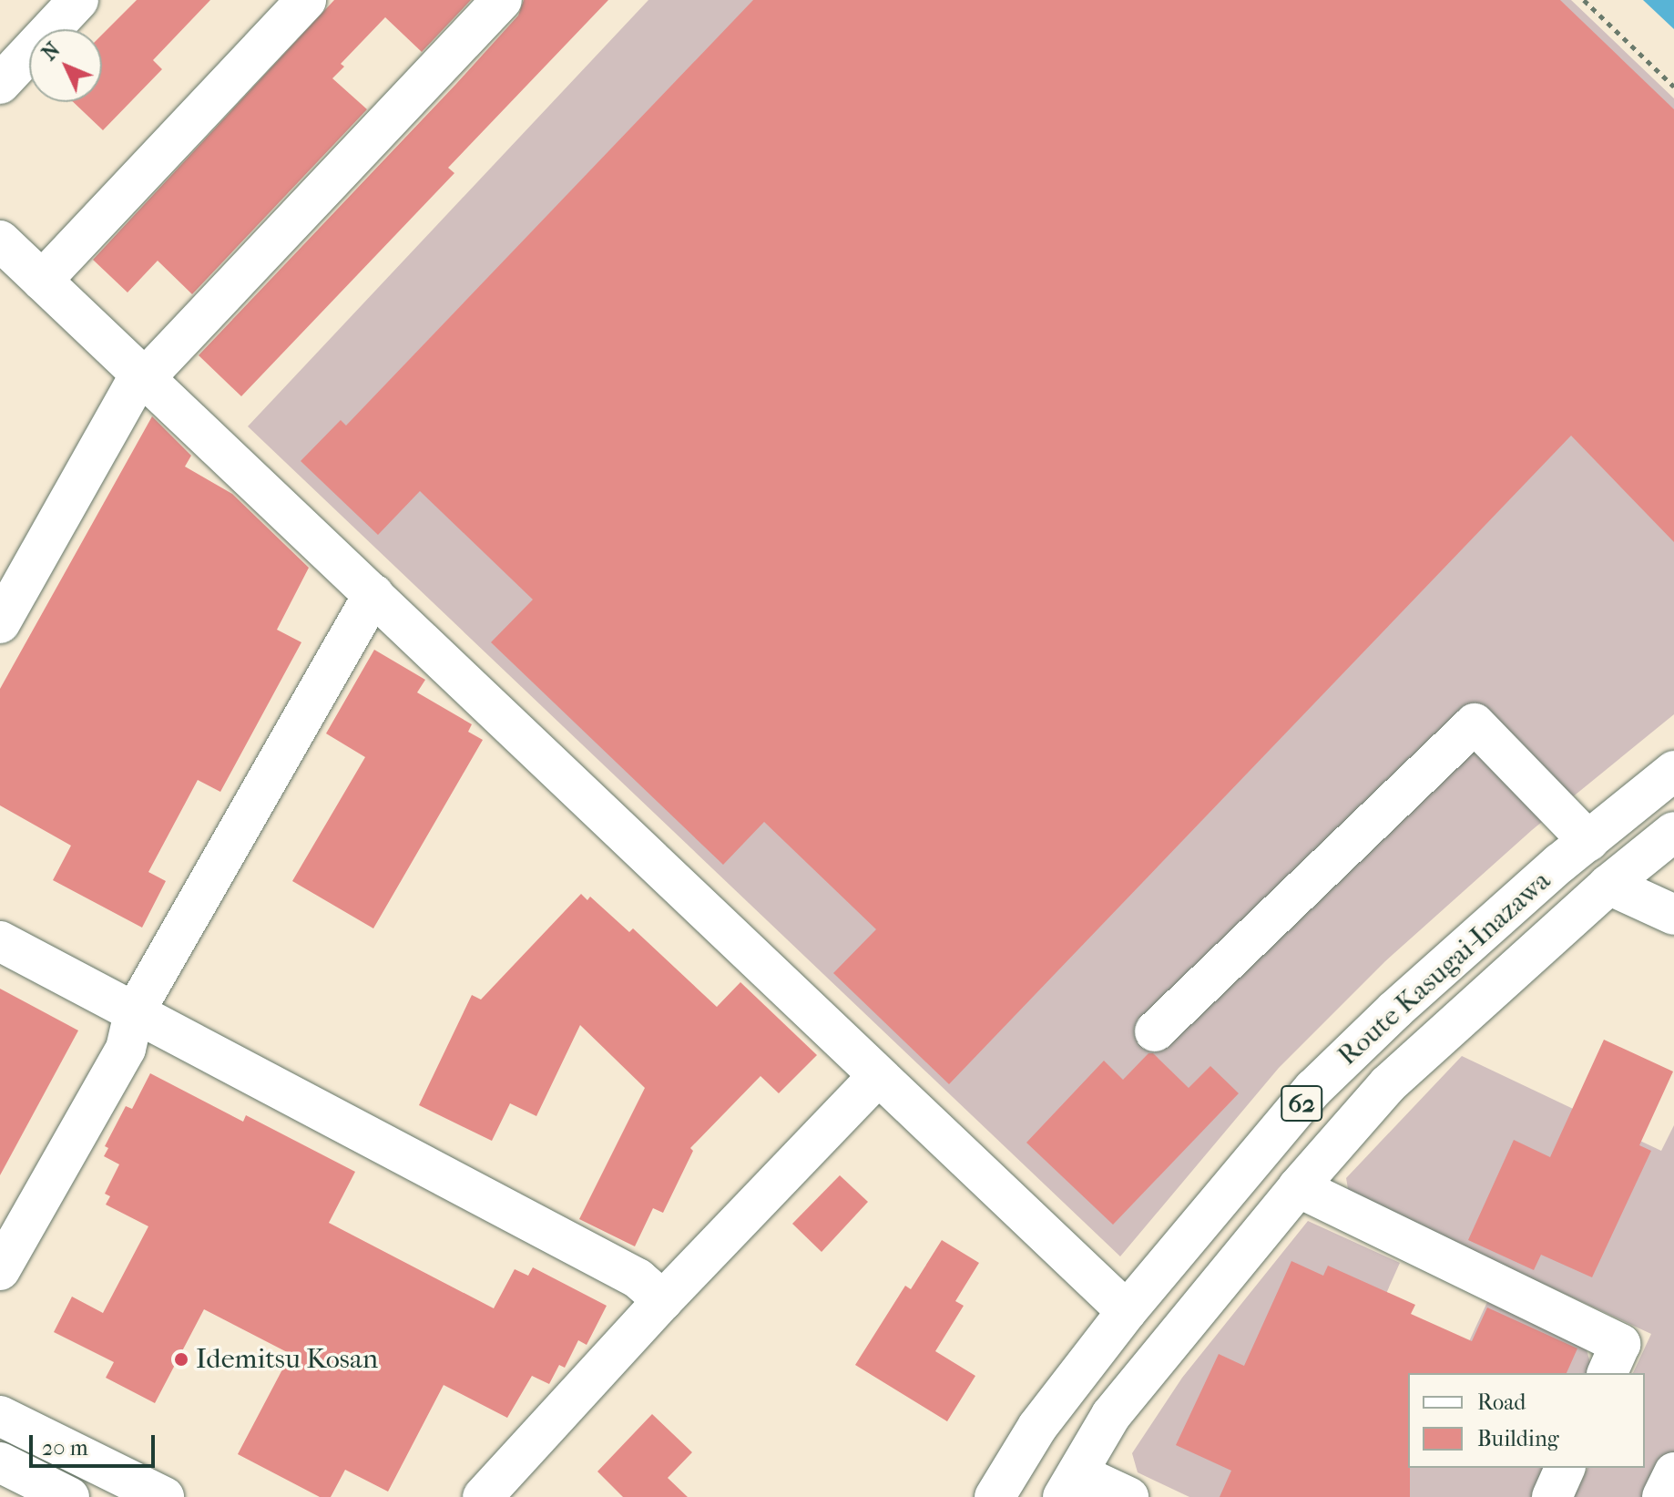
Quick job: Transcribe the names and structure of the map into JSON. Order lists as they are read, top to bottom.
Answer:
{
  "streets": {
    "main road": ["Route Kasugai-Inazawa", "62"]
  },
  "places": ["Idemitsu Kosan"],
  "legend": ["Road", "Building"],
  "scale_bar": "20 m",
  "north": "top left"
}
